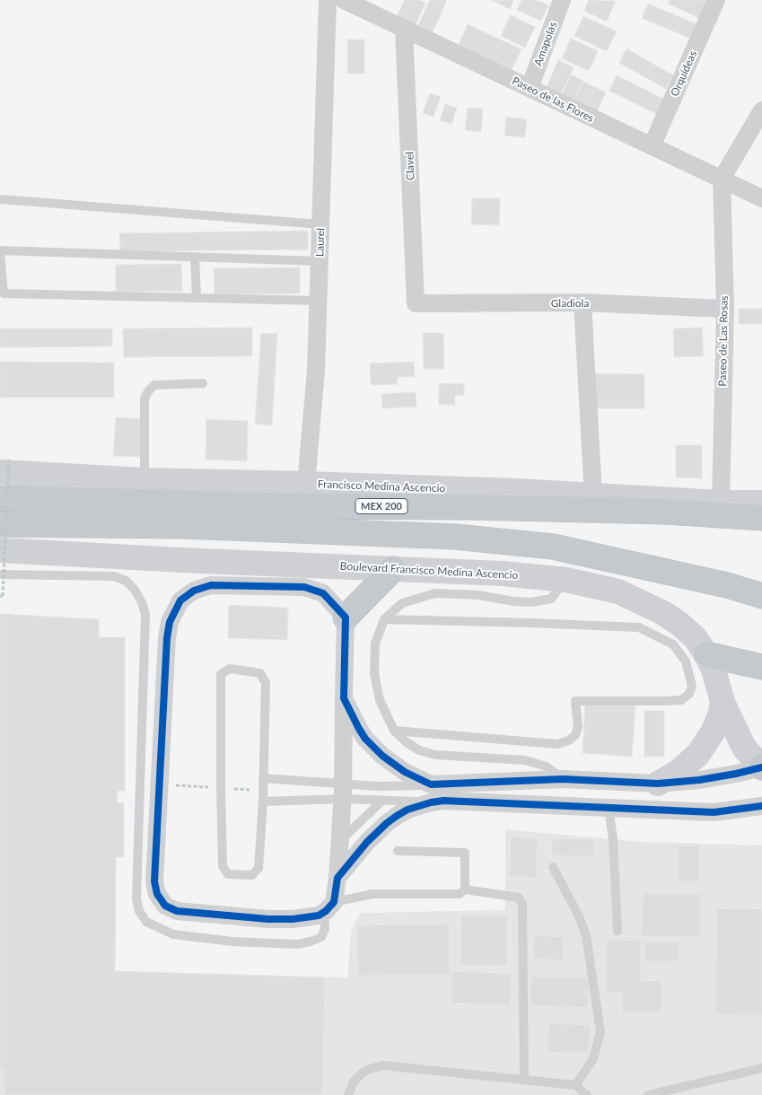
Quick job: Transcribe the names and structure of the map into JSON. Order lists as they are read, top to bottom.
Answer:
{
  "streets": {
    "highway": ["Francisco Medina Ascencio", "MEX 200"],
    "main road": ["Boulevard Francisco Medina Ascencio"],
    "street": [
      "Amapolas",
      "Orquídeas",
      "Paseo de las Flores",
      "Clavel",
      "Laurel",
      "Gladiola",
      "Paseo de Las Rosas"
    ]
  },
  "crossings": [
    ["Amapolas", "Paseo de las Flores"],
    ["Orquídeas", "Paseo de las Flores"],
    ["Paseo de las Flores", "Clavel"],
    ["Paseo de las Flores", "Paseo de Las Rosas"],
    ["Clavel", "Gladiola"],
    ["Laurel", "Francisco Medina Ascencio"],
    ["Gladiola", "Paseo de Las Rosas"],
    ["Paseo de Las Rosas", "Francisco Medina Ascencio"]
  ]
}
